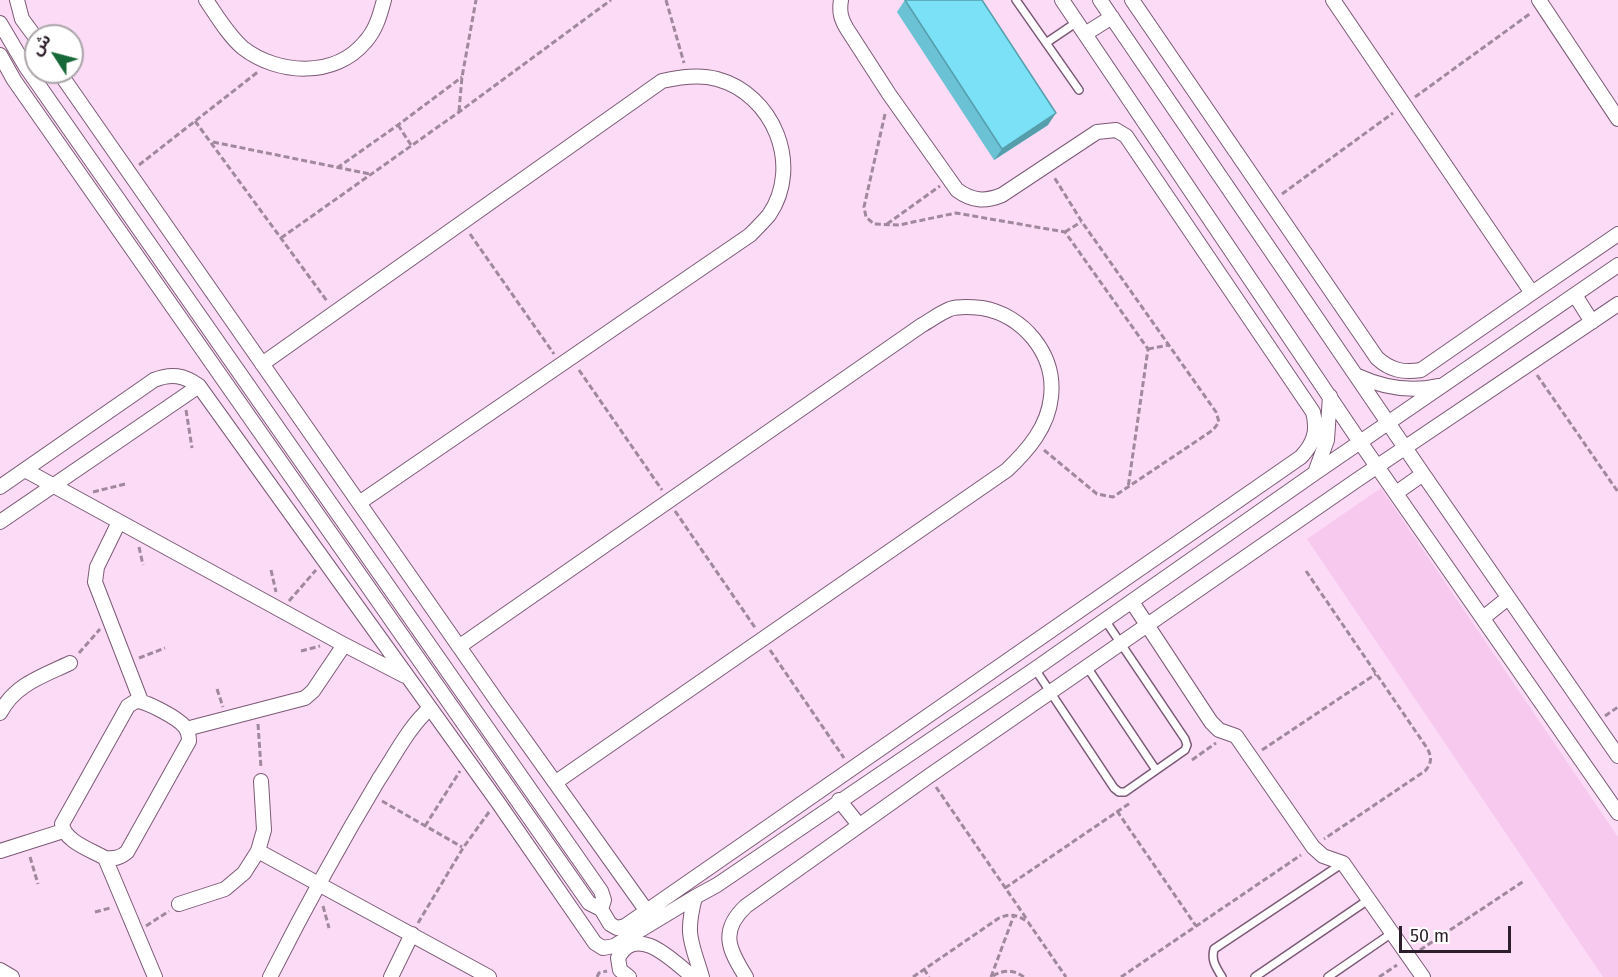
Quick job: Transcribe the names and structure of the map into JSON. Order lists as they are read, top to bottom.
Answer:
{
  "scale_bar": "50 m",
  "north": "top left"
}
